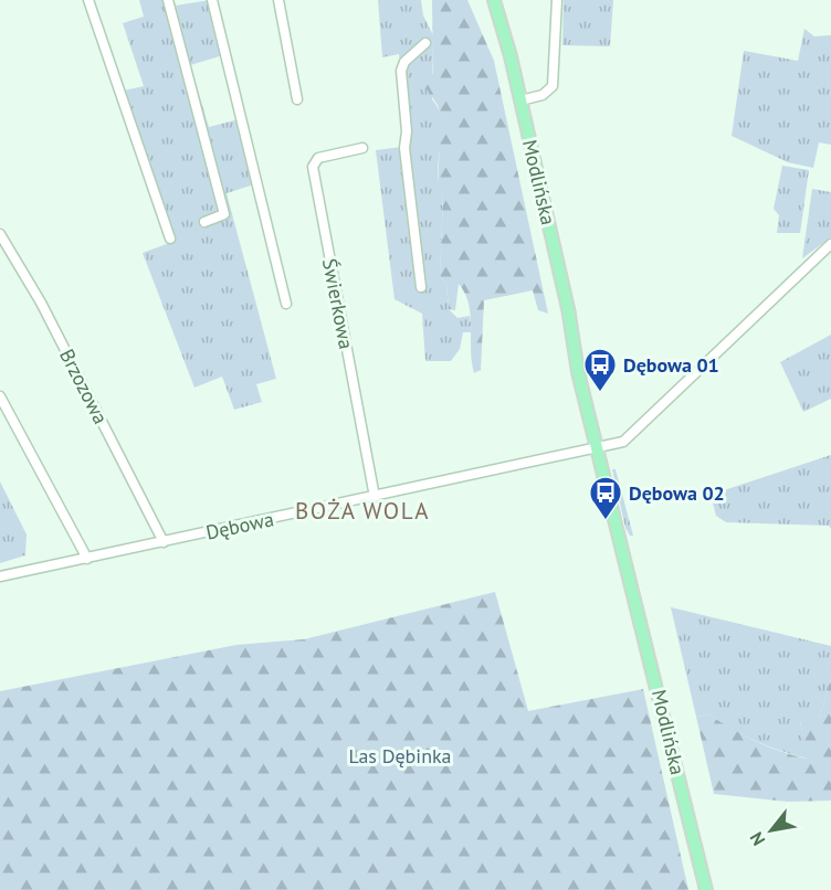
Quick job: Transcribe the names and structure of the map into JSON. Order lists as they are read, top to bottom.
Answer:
{
  "streets": {
    "main road": ["Modlińska"],
    "street": ["Świerkowa", "Brzozowa", "Dębowa"]
  },
  "crossings": [
    ["Modlińska", "Dębowa"],
    ["Świerkowa", "Dębowa"],
    ["Brzozowa", "Dębowa"]
  ],
  "districts": ["BOŻA WOLA"],
  "parks": ["Las Dębinka"],
  "places": {
    "bus stop": ["Dębowa 01", "Dębowa 02"]
  },
  "north": "bottom left"
}
